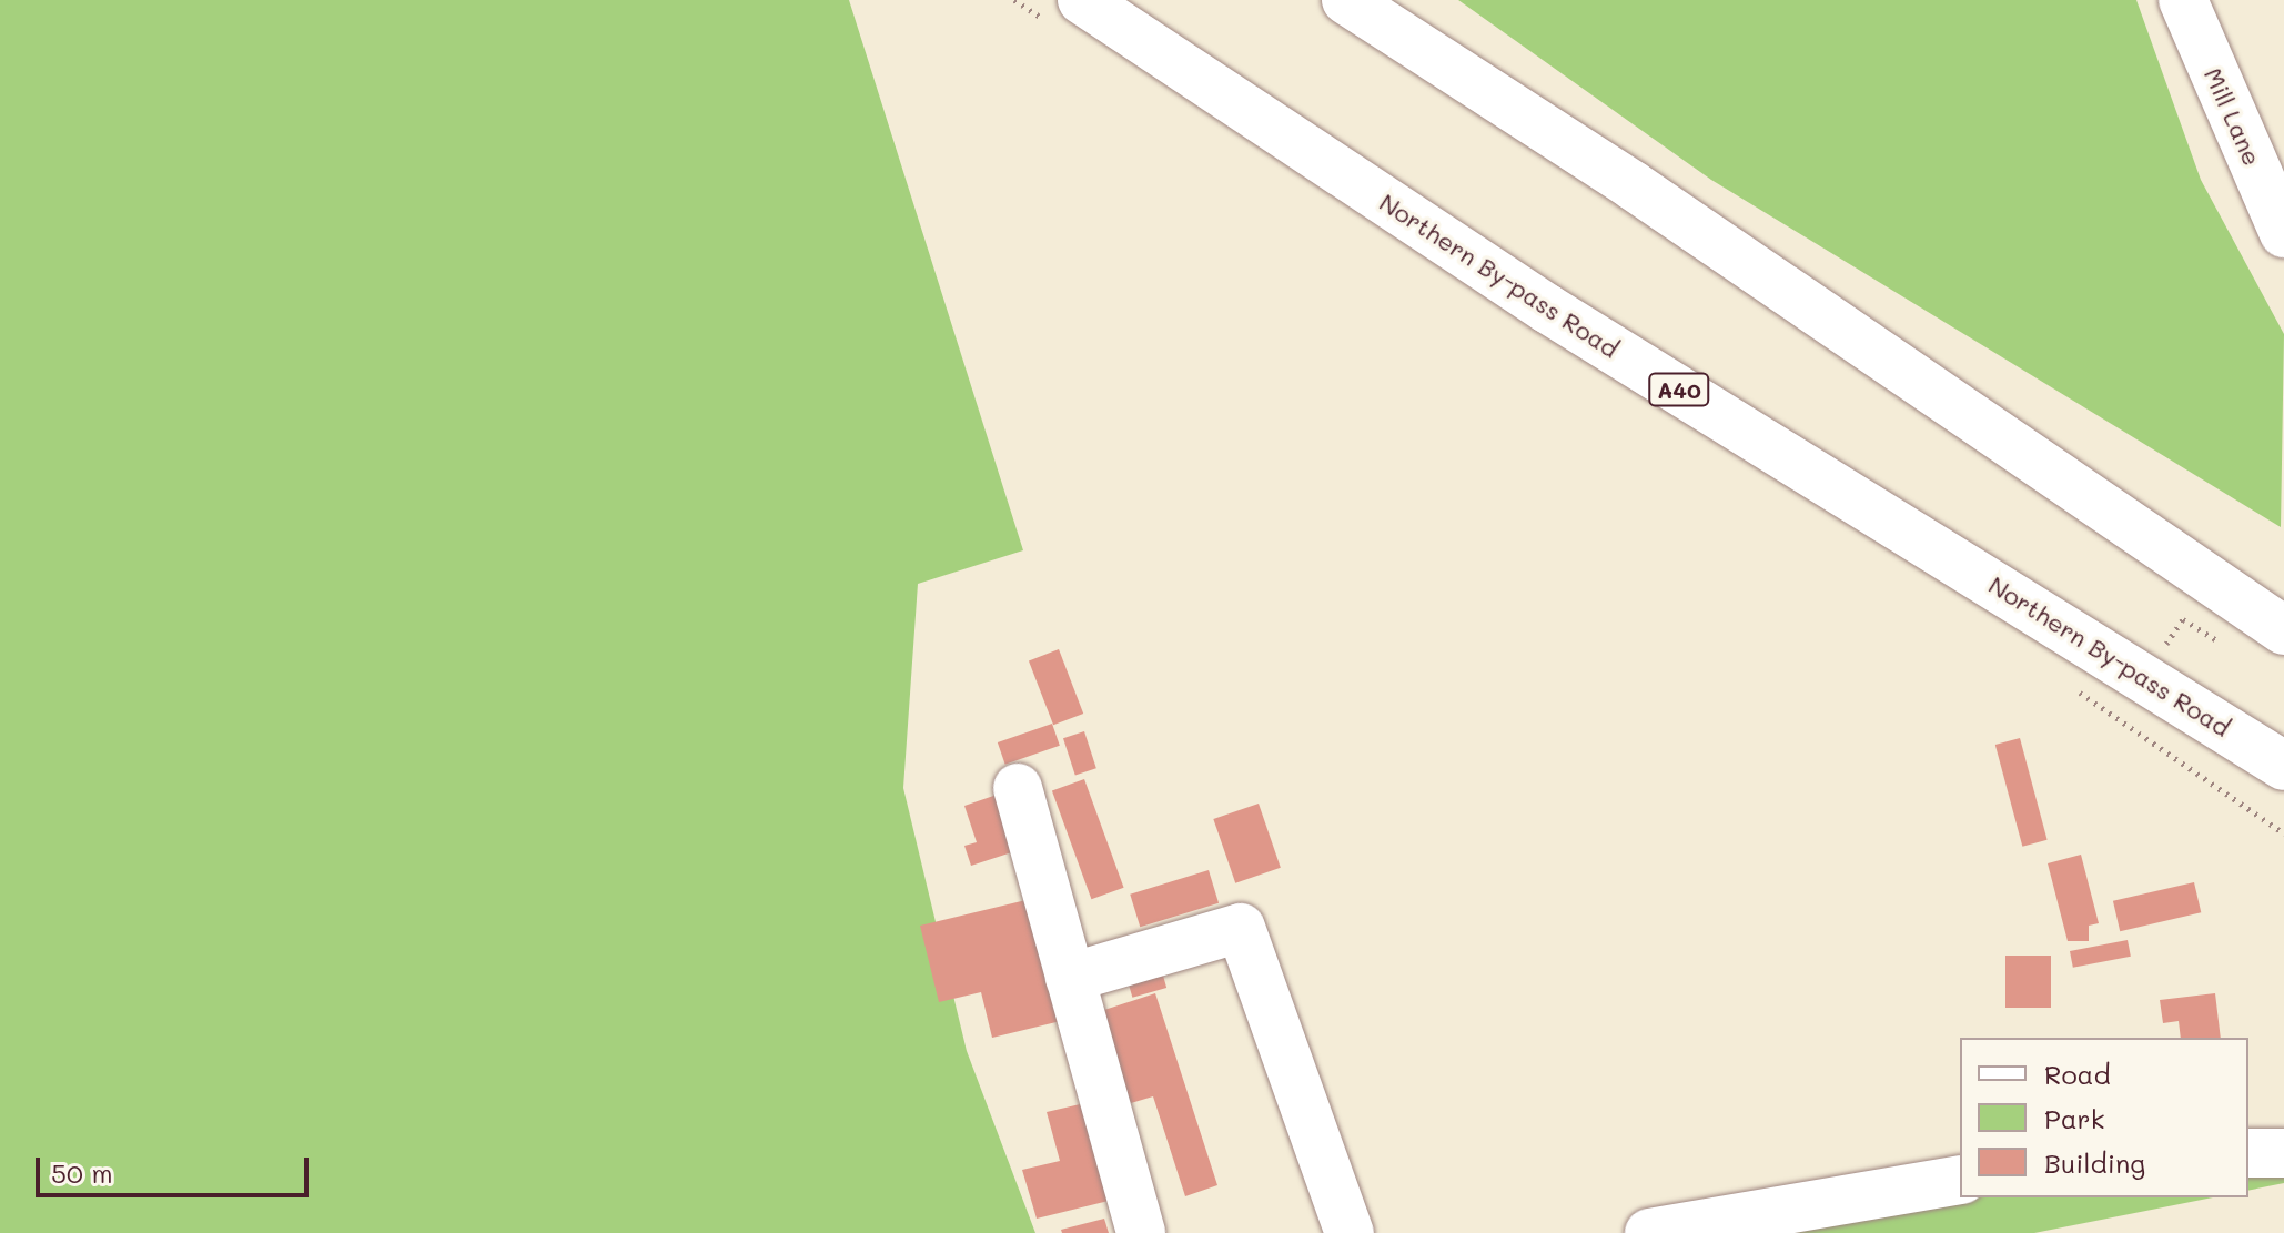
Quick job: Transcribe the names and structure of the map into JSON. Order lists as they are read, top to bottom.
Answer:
{
  "streets": {
    "main road": ["Mill Lane", "Northern By-pass Road", "A40"]
  },
  "legend": ["Road", "Park", "Building"],
  "scale_bar": "50 m"
}
